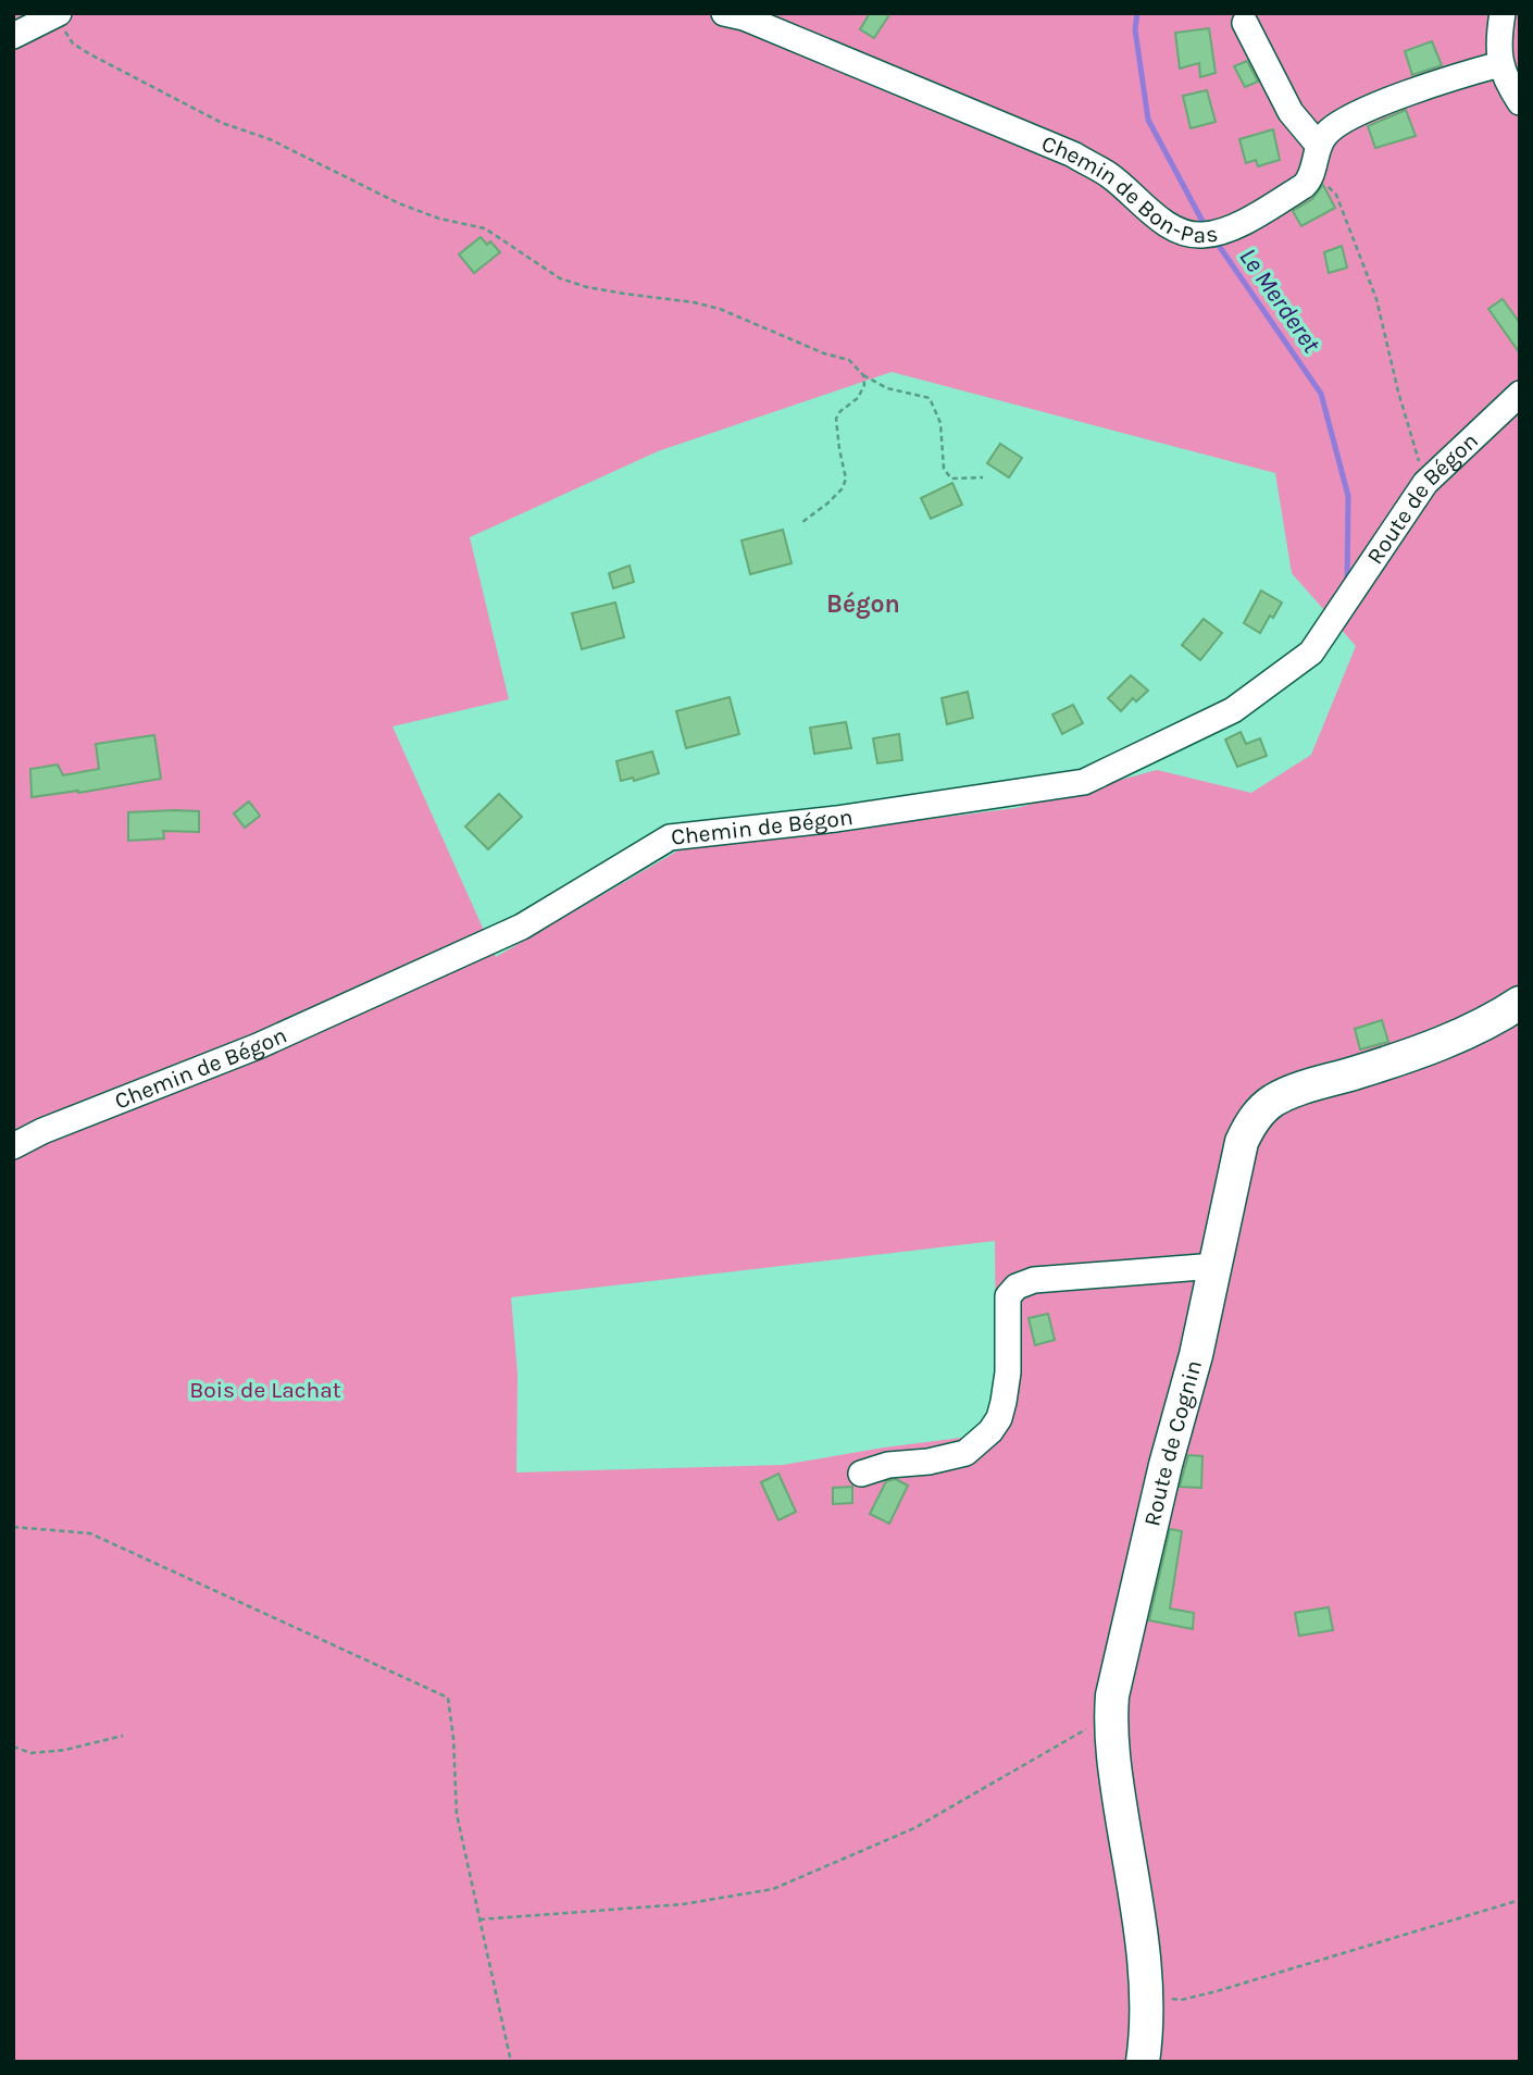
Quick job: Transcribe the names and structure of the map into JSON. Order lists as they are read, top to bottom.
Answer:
{
  "streets": {
    "main road": ["Route de Cognin"],
    "street": ["Chemin de Bon-Pas", "Route de Bégon", "Chemin de Bégon"]
  },
  "crossings": [
    ["Route de Bégon", "Chemin de Bégon"]
  ],
  "districts": ["Bégon"],
  "water": ["Le Merderet"],
  "parks": ["Bois de Lachat"]
}
